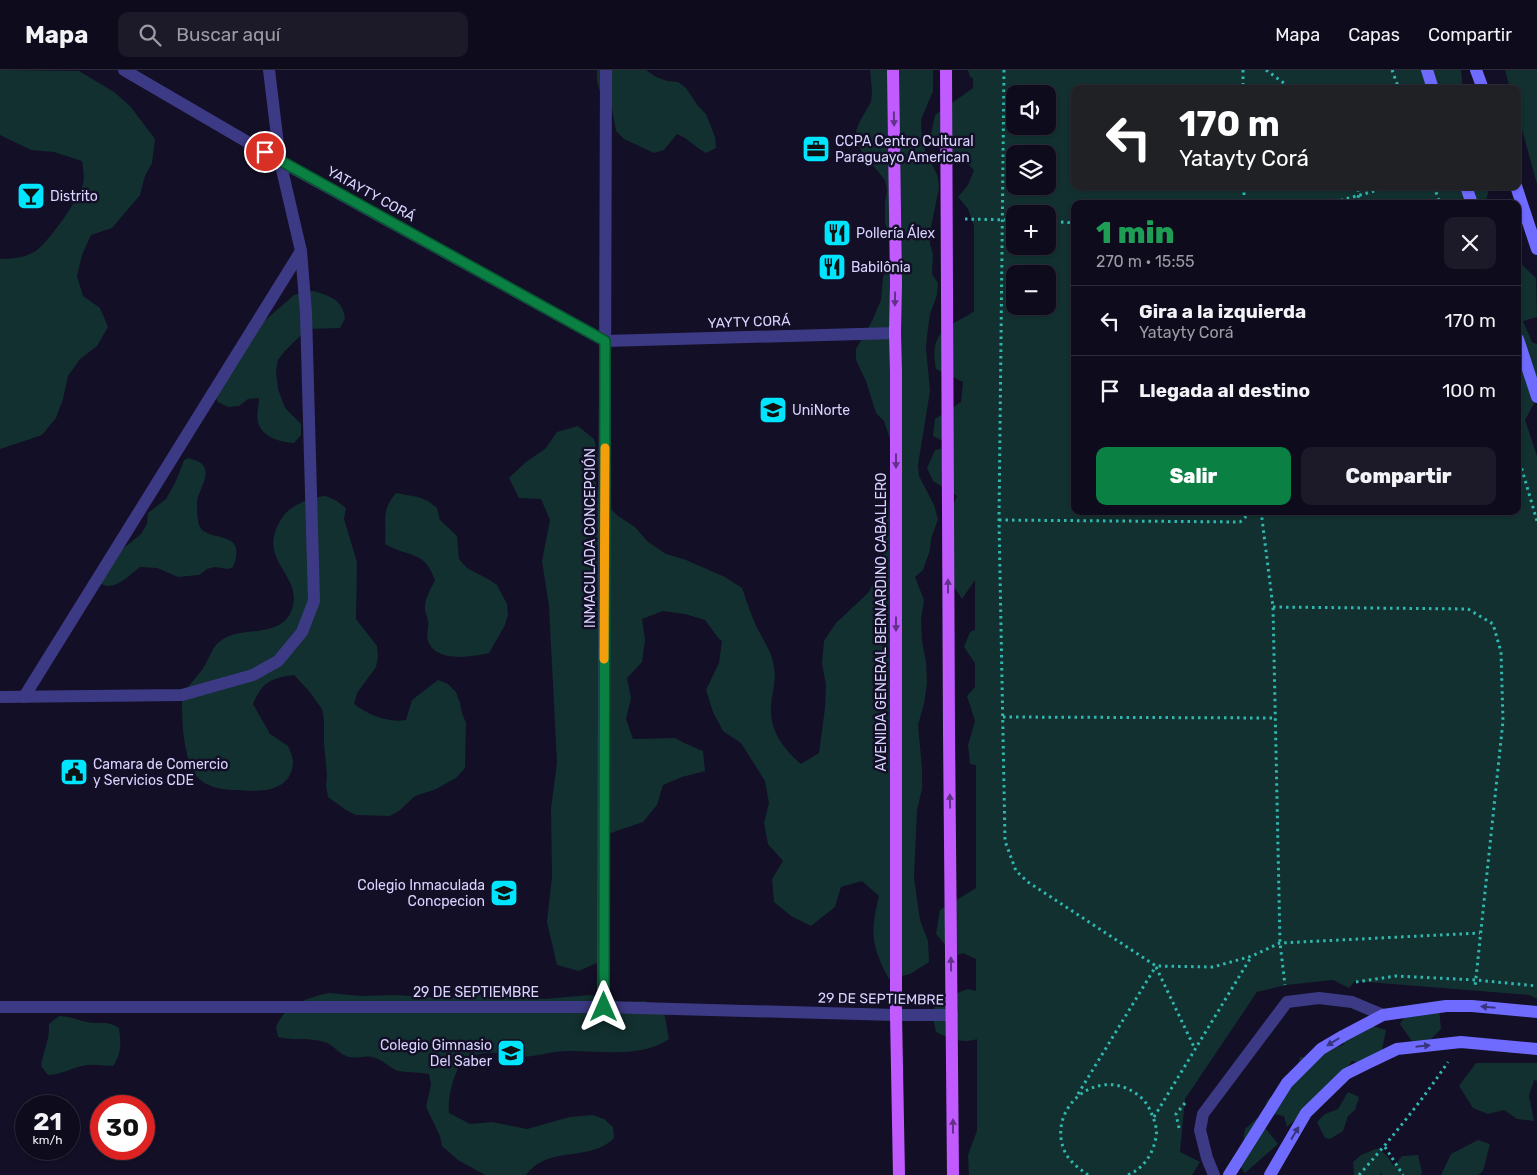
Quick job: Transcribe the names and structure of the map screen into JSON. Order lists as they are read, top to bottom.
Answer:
{
  "streets": {
    "main road": ["AVENIDA GENERAL BERNARDINO CABALLERO"],
    "street": [
      "YATAYTY CORÁ",
      "YAYTY CORÁ",
      "INMACULADA CONCEPCIÓN",
      "29 DE SEPTIEMBRE"
    ]
  },
  "crossings": [
    ["YATAYTY CORÁ", "YAYTY CORÁ"],
    ["YATAYTY CORÁ", "INMACULADA CONCEPCIÓN"],
    ["YAYTY CORÁ", "INMACULADA CONCEPCIÓN"],
    ["YAYTY CORÁ", "AVENIDA GENERAL BERNARDINO CABALLERO"],
    ["INMACULADA CONCEPCIÓN", "29 DE SEPTIEMBRE"],
    ["AVENIDA GENERAL BERNARDINO CABALLERO", "29 DE SEPTIEMBRE"]
  ],
  "places": {
    "office": ["CCPA Centro Cultural Paraguayo American"],
    "bar": ["Distrito"],
    "restaurant": ["Pollería Álex", "Babilônia"],
    "school or university": ["UniNorte", "Colegio Inmaculada Concpecion", "Colegio Gimnasio Del Saber"],
    "public building": ["Camara de Comercio y Servicios CDE"]
  },
  "page": {
    "header": "Mapa",
    "search": "Buscar aquí",
    "nav": ["Mapa", "Capas", "Compartir"],
    "map_buttons": ["+", "−"],
    "turn": ["170 m", "Yatayty Corá"],
    "heading": ["1 min", "270 m · 15:55"],
    "list": [
      {
        "name": "Gira a la izquierda",
        "note": "Yatayty Corá",
        "value": "170 m"
      },
      {
        "name": "Llegada al destino",
        "value": "100 m"
      }
    ],
    "buttons": ["Salir", "Compartir"],
    "speed": "21 km/h",
    "limit": "30"
  }
}
